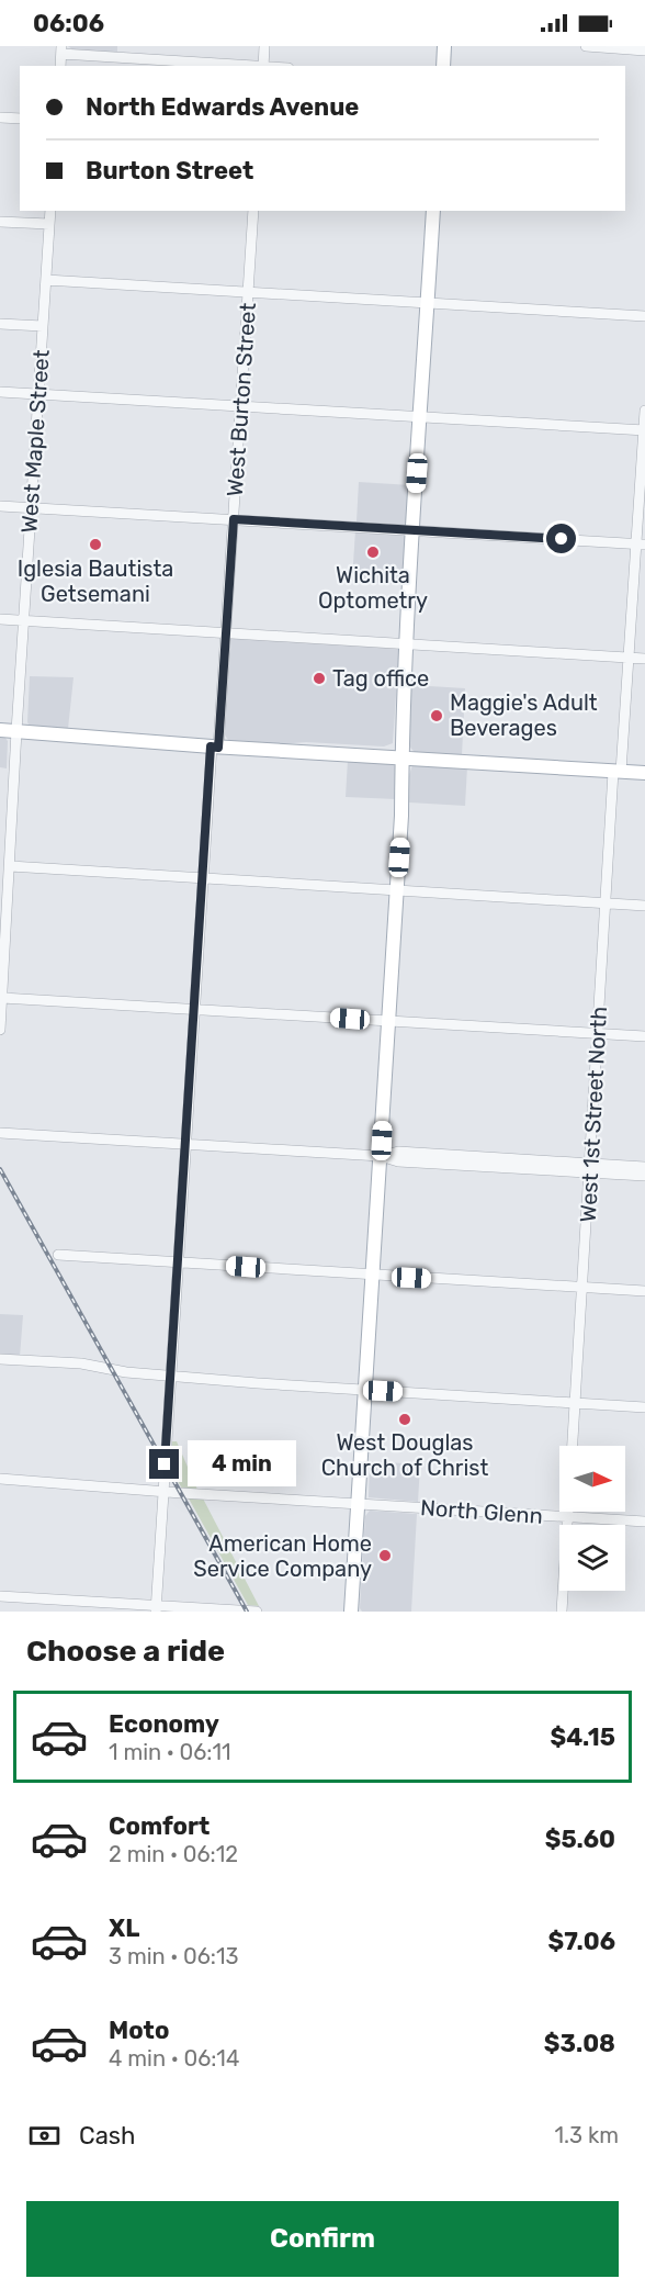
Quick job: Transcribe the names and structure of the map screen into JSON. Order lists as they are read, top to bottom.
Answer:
{
  "streets": {
    "street": [
      "West Burton Street",
      "West Maple Street",
      "West 1st Street North",
      "North Glenn"
    ]
  },
  "crossings": [
    ["West Burton Street", "North Glenn"]
  ],
  "places": [
    "Iglesia Bautista Getsemani",
    "Wichita Optometry",
    "Tag office",
    "Maggie's Adult Beverages",
    "West Douglas Church of Christ",
    "American Home Service Company"
  ],
  "north": "right",
  "page": {
    "status": "06:06",
    "banner": ["North Edwards Avenue", "Burton Street"],
    "bubble": "4 min",
    "heading": "Choose a ride",
    "list": [
      {
        "name": "Economy",
        "note": "1 min · 06:11",
        "value": "$4.15"
      },
      {
        "name": "Comfort",
        "note": "2 min · 06:12",
        "value": "$5.60"
      },
      {
        "name": "XL",
        "note": "3 min · 06:13",
        "value": "$7.06"
      },
      {
        "name": "Moto",
        "note": "4 min · 06:14",
        "value": "$3.08"
      }
    ],
    "pay": ["Cash", "1.3 km"],
    "buttons": "Confirm"
  }
}
